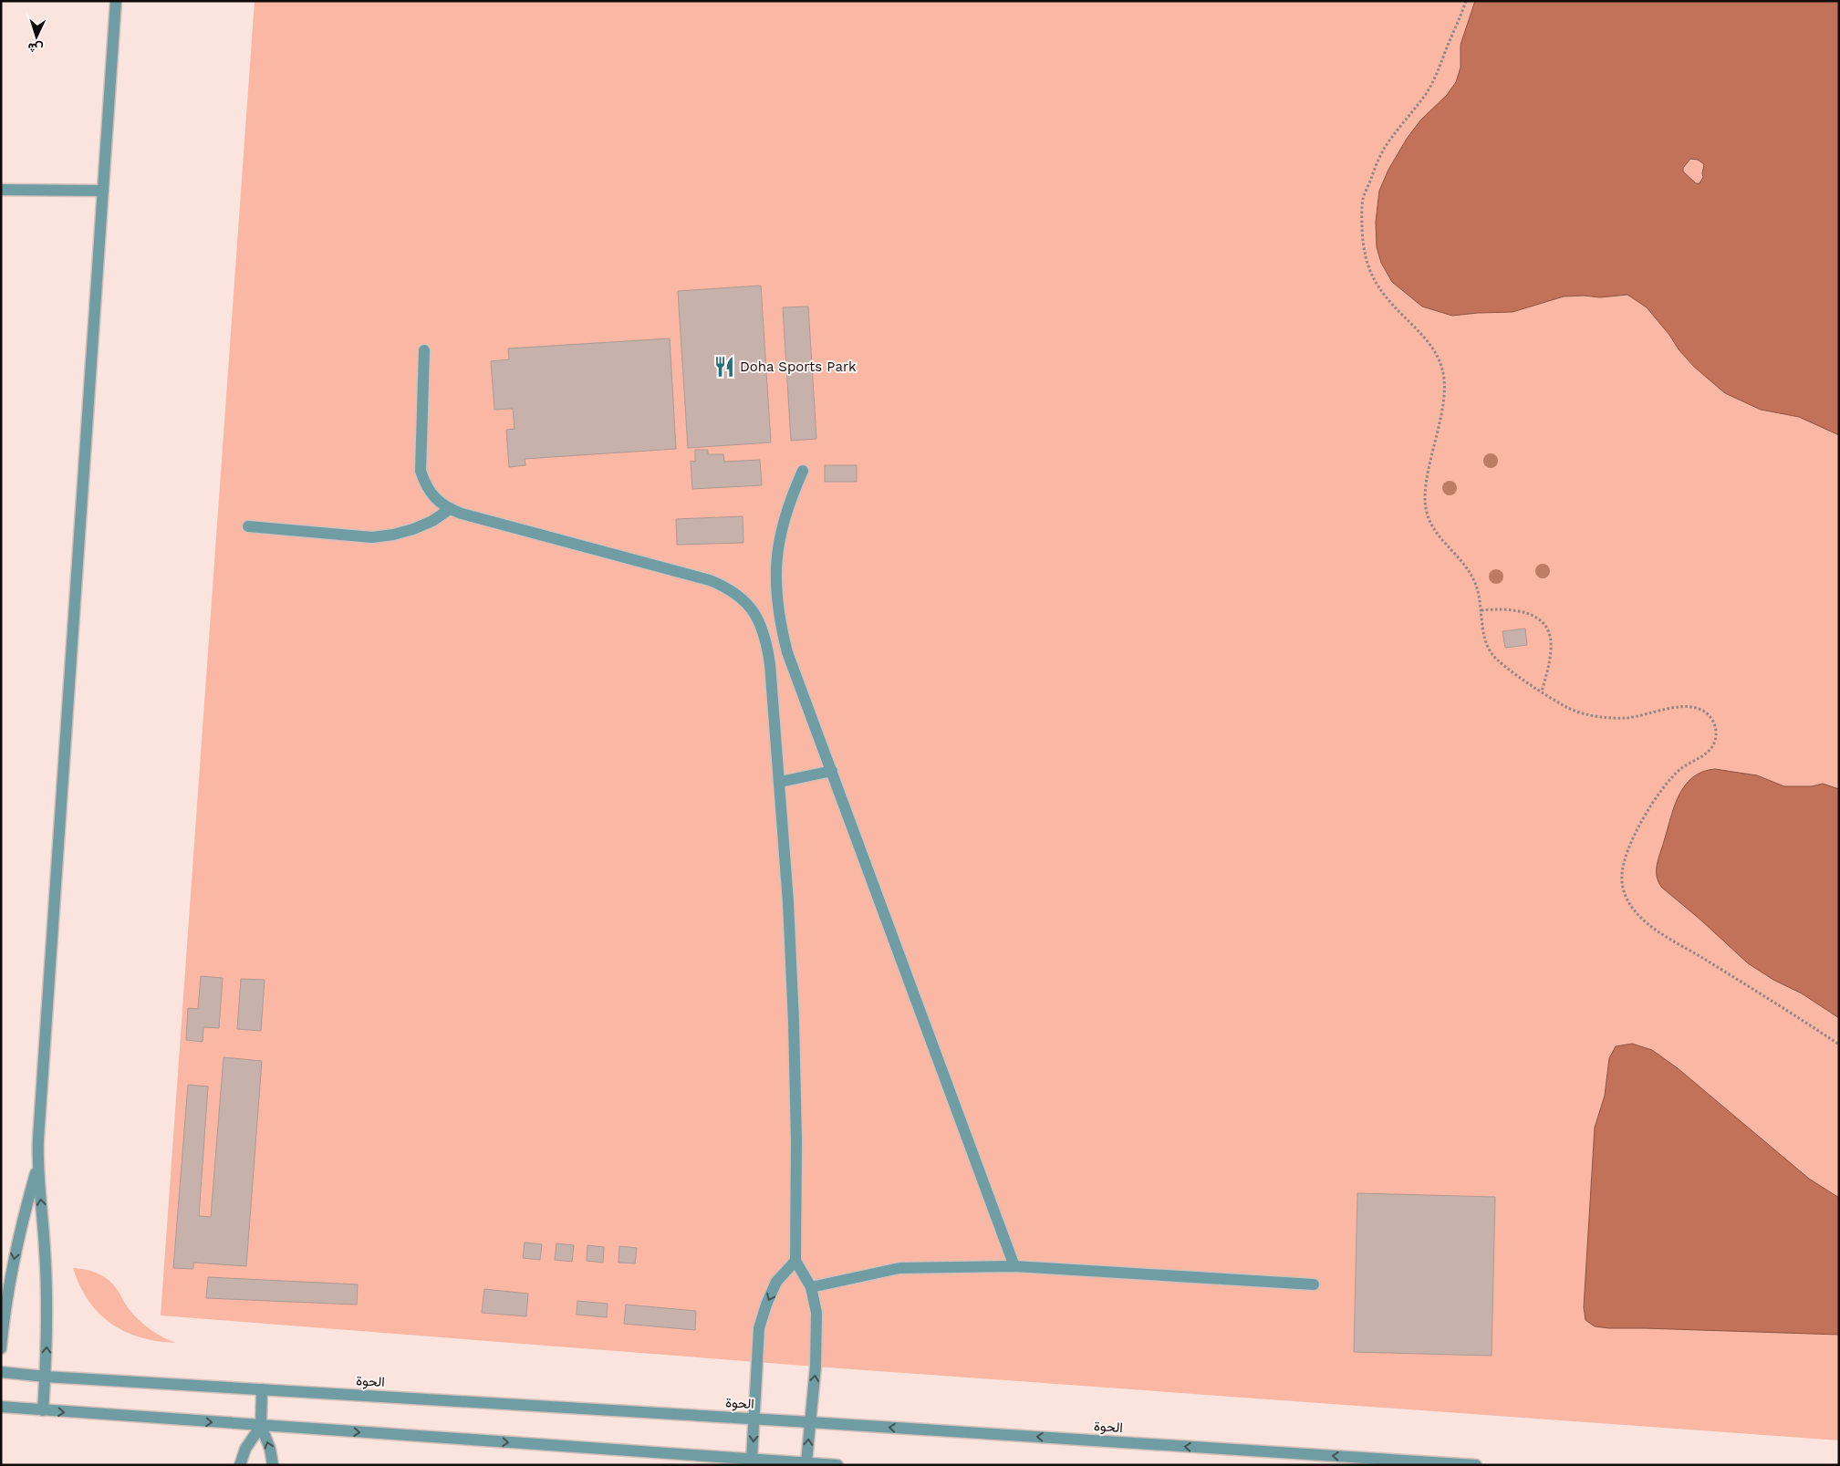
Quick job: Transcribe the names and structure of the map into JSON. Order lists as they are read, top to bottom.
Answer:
{
  "streets": {
    "street": ["الحوة"]
  },
  "one_way": ["الحوة"],
  "places": {
    "restaurant": ["Doha Sports Park"]
  },
  "north": "bottom"
}
